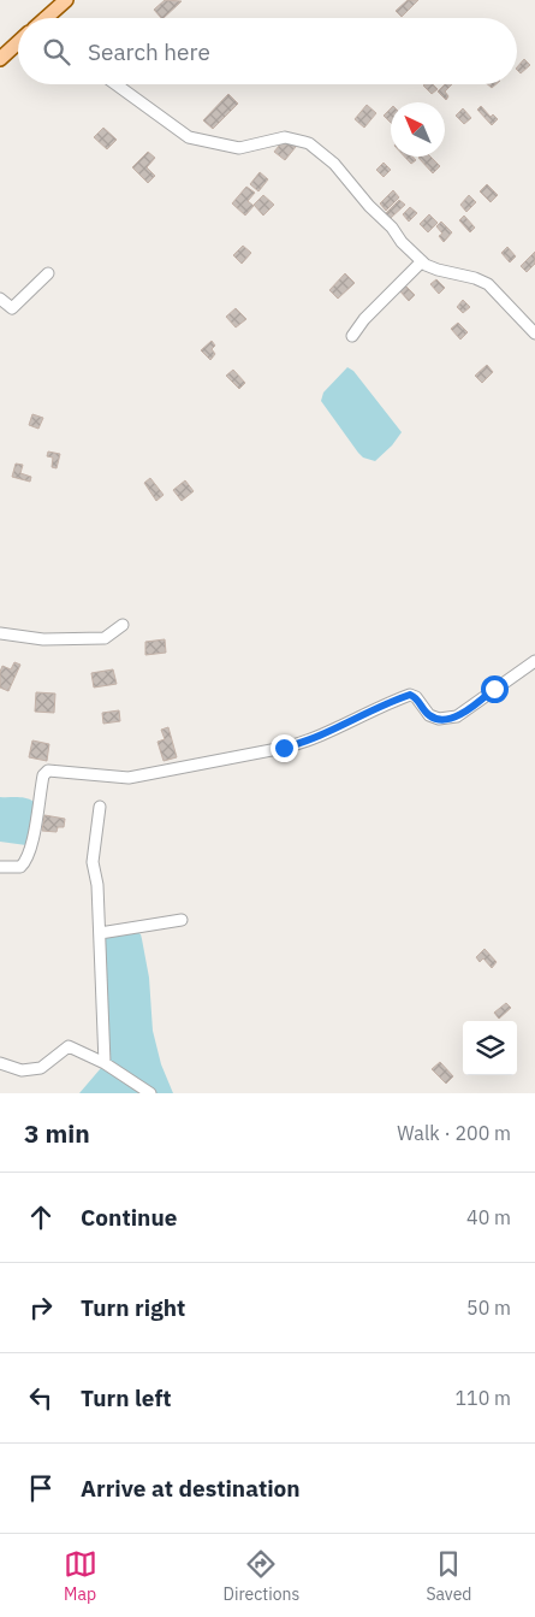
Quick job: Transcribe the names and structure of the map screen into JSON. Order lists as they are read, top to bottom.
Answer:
{
  "north": "top left",
  "page": {
    "search": "Search here",
    "heading": ["3 min", "Walk · 200 m"],
    "list": [
      ["Continue", "40 m"],
      ["Turn right", "50 m"],
      ["Turn left", "110 m"],
      "Arrive at destination"
    ],
    "nav": ["Map", "Directions", "Saved"]
  }
}
